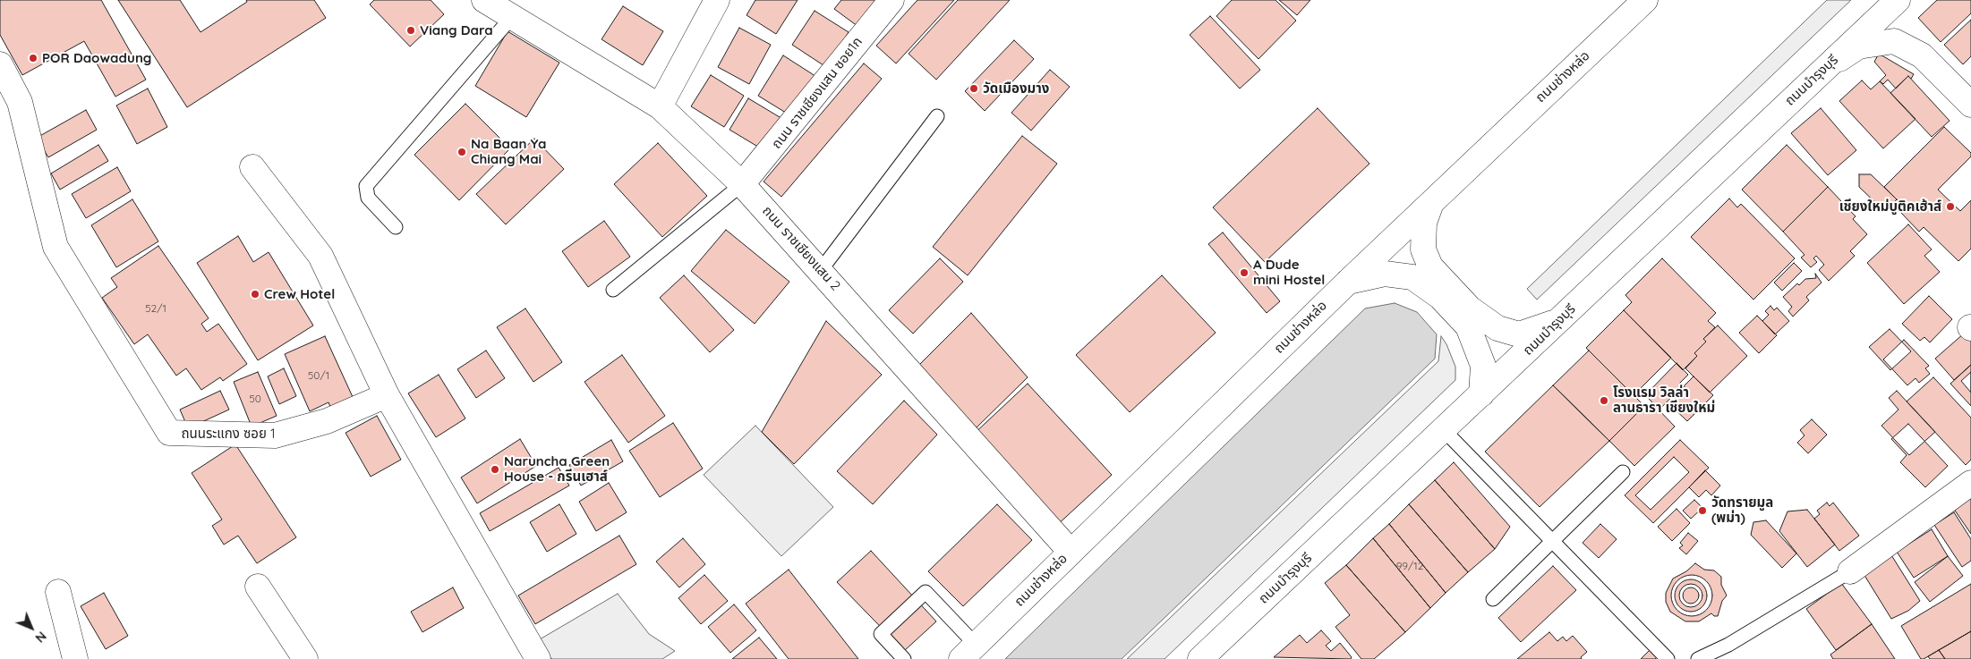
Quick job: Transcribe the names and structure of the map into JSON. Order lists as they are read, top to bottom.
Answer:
{
  "streets": {
    "street": [
      "ถนนช่างหล่อ",
      "ถนนบำรุงบุรี",
      "ถนน ราชเชียงแสน ซอย1ก",
      "ถนน ราชเชียงแสน 2",
      "ถนนระแกง ซอย 1"
    ]
  },
  "crossings": [
    ["ถนนช่างหล่อ", "ถนน ราชเชียงแสน 2"],
    ["ถนน ราชเชียงแสน ซอย1ก", "ถนน ราชเชียงแสน 2"]
  ],
  "places": [
    "Viang Dara",
    "POR Daowadung",
    "วัดเมืองมาง",
    "Na Baan Ya Chiang Mai",
    "เชียงใหม่บูติคเฮ้าส์",
    "A Dude mini Hostel",
    "Crew Hotel",
    "โรงแรม วิลล่า ลานธารา เชียงใหม่",
    "Naruncha Green House - กรีนเฮาส์",
    "วัดทรายมูล (พม่า)"
  ],
  "house_numbers": [
    "52/1",
    "50/1",
    "50",
    "99/12"
  ],
  "north": "bottom right"
}
